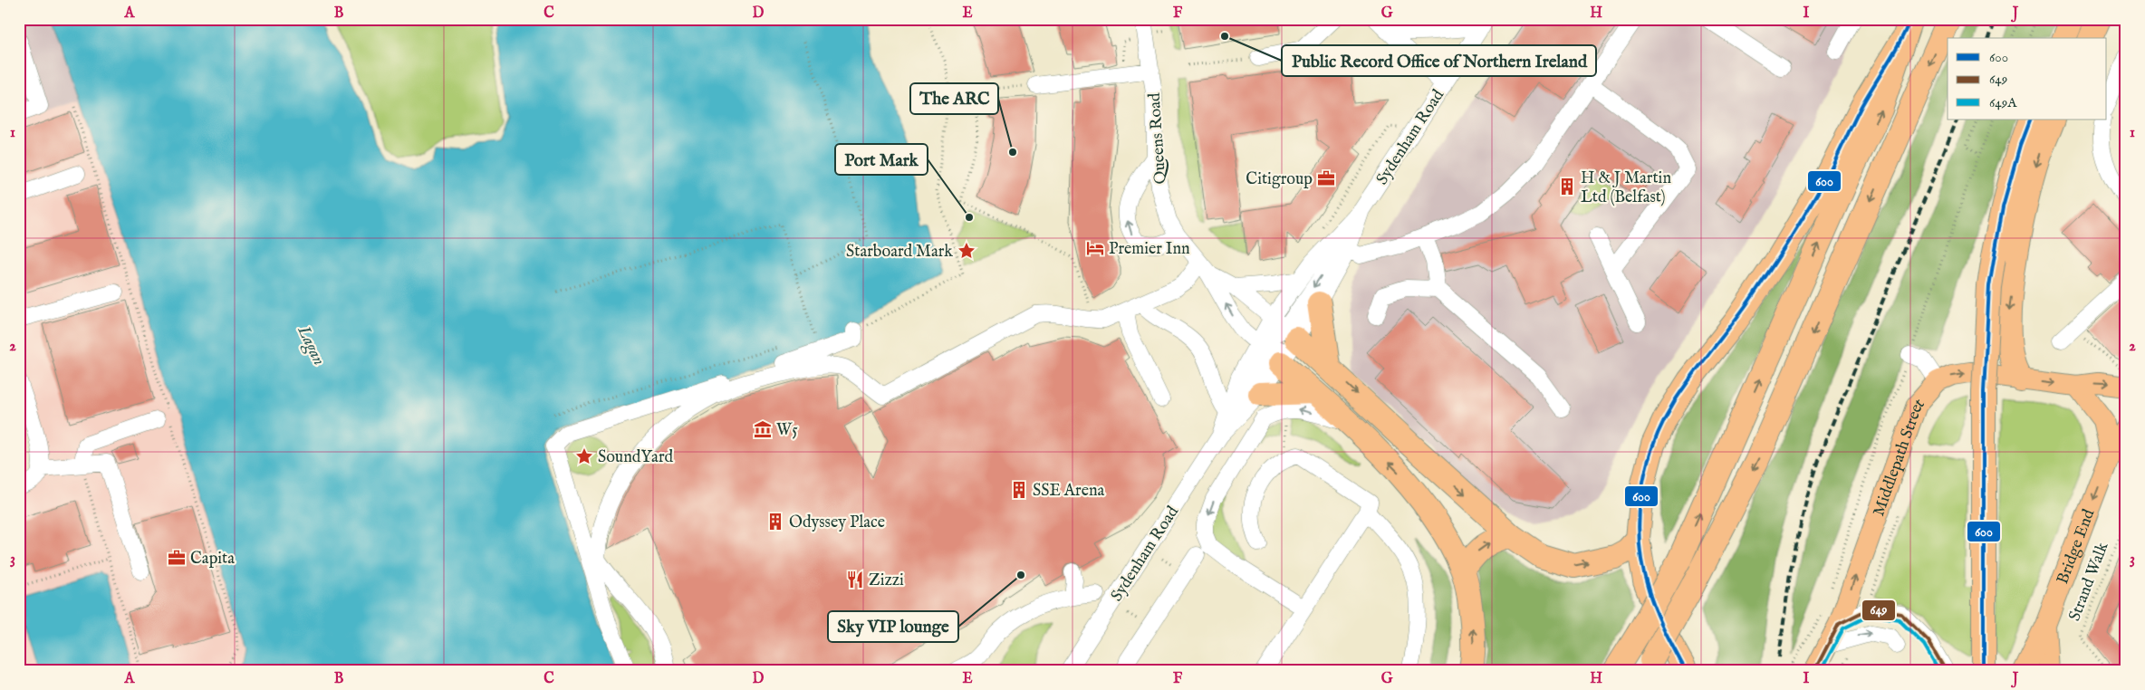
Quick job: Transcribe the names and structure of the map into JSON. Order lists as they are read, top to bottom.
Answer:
{
  "streets": {
    "main road": ["Middlepath Street", "Bridge End"],
    "street": ["Sydenham Road", "Queens Road"],
    "path": ["Strand Walk"]
  },
  "crossings": [
    ["Sydenham Road", "Queens Road"]
  ],
  "one_way": ["Middlepath Street", "Bridge End"],
  "water": ["Lagan"],
  "places": {
    "other": [
      "Public Record Office of Northern Ireland",
      "The ARC",
      "Port Mark",
      "Sky VIP lounge"
    ],
    "office": ["Citigroup", "Capita"],
    "building": ["H & J Martin Ltd (Belfast)", "SSE Arena", "Odyssey Place"],
    "hotel": ["Premier Inn"],
    "place": ["Starboard Mark", "SoundYard"],
    "museum": ["W5"],
    "restaurant": ["Zizzi"]
  },
  "lines": ["transit line 600", "transit line 649", "transit line 649A"],
  "legend": ["600", "649", "649A"],
  "grid": {
    "columns": [
      "A",
      "B",
      "C",
      "D",
      "E",
      "F",
      "G",
      "H",
      "I",
      "J"
    ],
    "rows": ["1", "2", "3"]
  }
}
